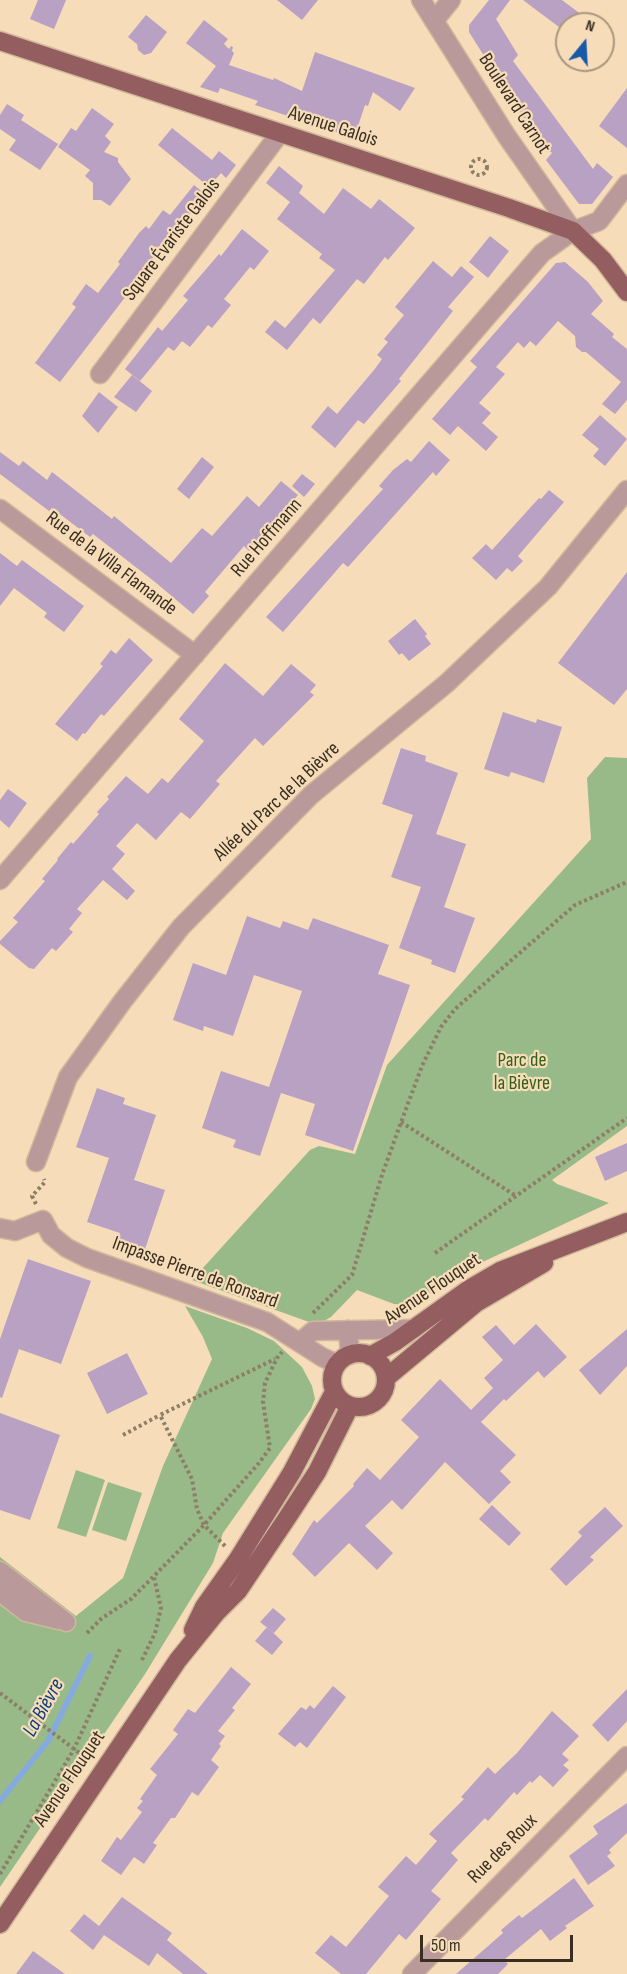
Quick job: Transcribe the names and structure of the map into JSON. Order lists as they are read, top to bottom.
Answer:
{
  "streets": {
    "main road": ["Avenue Galois", "Avenue Flouquet"],
    "street": [
      "Boulevard Carnot",
      "Square Évariste Galois",
      "Rue Hoffmann",
      "Rue de la Villa Flamande",
      "Allée du Parc de la Bièvre",
      "Impasse Pierre de Ronsard",
      "Rue des Roux"
    ]
  },
  "crossings": [
    ["Boulevard Carnot", "Avenue Galois"],
    ["Boulevard Carnot", "Rue Hoffmann"],
    ["Avenue Galois", "Square Évariste Galois"],
    ["Avenue Galois", "Rue Hoffmann"],
    ["Rue Hoffmann", "Rue de la Villa Flamande"],
    ["Impasse Pierre de Ronsard", "Avenue Flouquet"]
  ],
  "water": ["La Bièvre"],
  "parks": ["Parc de la Bièvre"],
  "scale_bar": "50 m",
  "north": "top"
}
